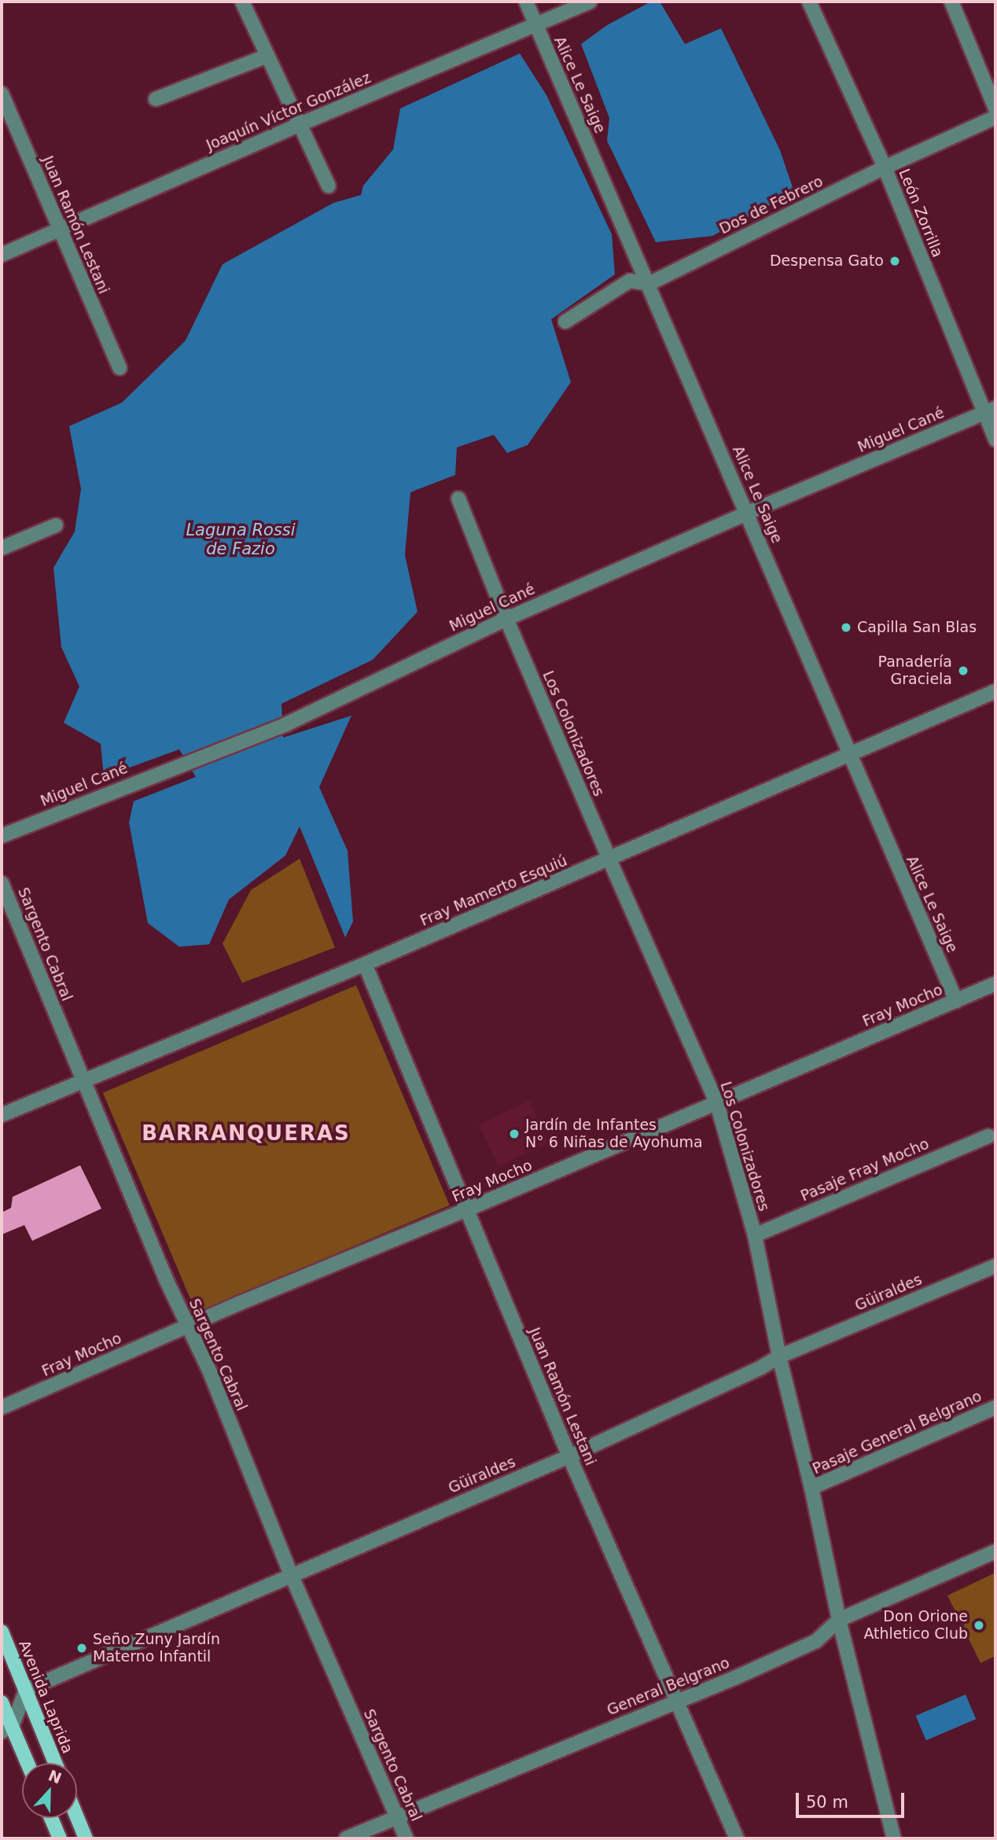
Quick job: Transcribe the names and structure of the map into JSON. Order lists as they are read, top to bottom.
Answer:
{
  "streets": {
    "main road": ["Avenida Laprida"],
    "street": [
      "Alice Le Saige",
      "Joaquín Víctor González",
      "Dos de Febrero",
      "León Zorrilla",
      "Juan Ramón Lestani",
      "Miguel Cané",
      "Los Colonizadores",
      "Fray Mamerto Esquiú",
      "Sargento Cabral",
      "Fray Mocho",
      "Pasaje Fray Mocho",
      "Güiraldes",
      "Pasaje General Belgrano",
      "General Belgrano"
    ]
  },
  "crossings": [
    ["Alice Le Saige", "Joaquín Víctor González"],
    ["Alice Le Saige", "Dos de Febrero"],
    ["Alice Le Saige", "Miguel Cané"],
    ["Alice Le Saige", "Fray Mamerto Esquiú"],
    ["Alice Le Saige", "Fray Mocho"],
    ["Joaquín Víctor González", "Juan Ramón Lestani"],
    ["Dos de Febrero", "León Zorrilla"],
    ["León Zorrilla", "Miguel Cané"],
    ["Juan Ramón Lestani", "Fray Mamerto Esquiú"],
    ["Juan Ramón Lestani", "Fray Mocho"],
    ["Juan Ramón Lestani", "Güiraldes"],
    ["Juan Ramón Lestani", "General Belgrano"],
    ["Miguel Cané", "Los Colonizadores"],
    ["Los Colonizadores", "Fray Mamerto Esquiú"],
    ["Los Colonizadores", "Fray Mocho"],
    ["Los Colonizadores", "Pasaje Fray Mocho"],
    ["Los Colonizadores", "Güiraldes"],
    ["Los Colonizadores", "Pasaje General Belgrano"],
    ["Los Colonizadores", "General Belgrano"],
    ["Fray Mamerto Esquiú", "Sargento Cabral"],
    ["Sargento Cabral", "Fray Mocho"],
    ["Sargento Cabral", "Güiraldes"],
    ["Sargento Cabral", "General Belgrano"],
    ["Güiraldes", "Avenida Laprida"]
  ],
  "districts": ["BARRANQUERAS"],
  "water": ["Laguna Rossi de Fazio"],
  "places": [
    "Despensa Gato",
    "Capilla San Blas",
    "Panadería Graciela",
    "Jardín de Infantes N° 6 Niñas de Ayohuma",
    "Don Orione Athletico Club",
    "Seño Zuny Jardín Materno Infantil"
  ],
  "scale_bar": "50 m",
  "north": "top"
}
